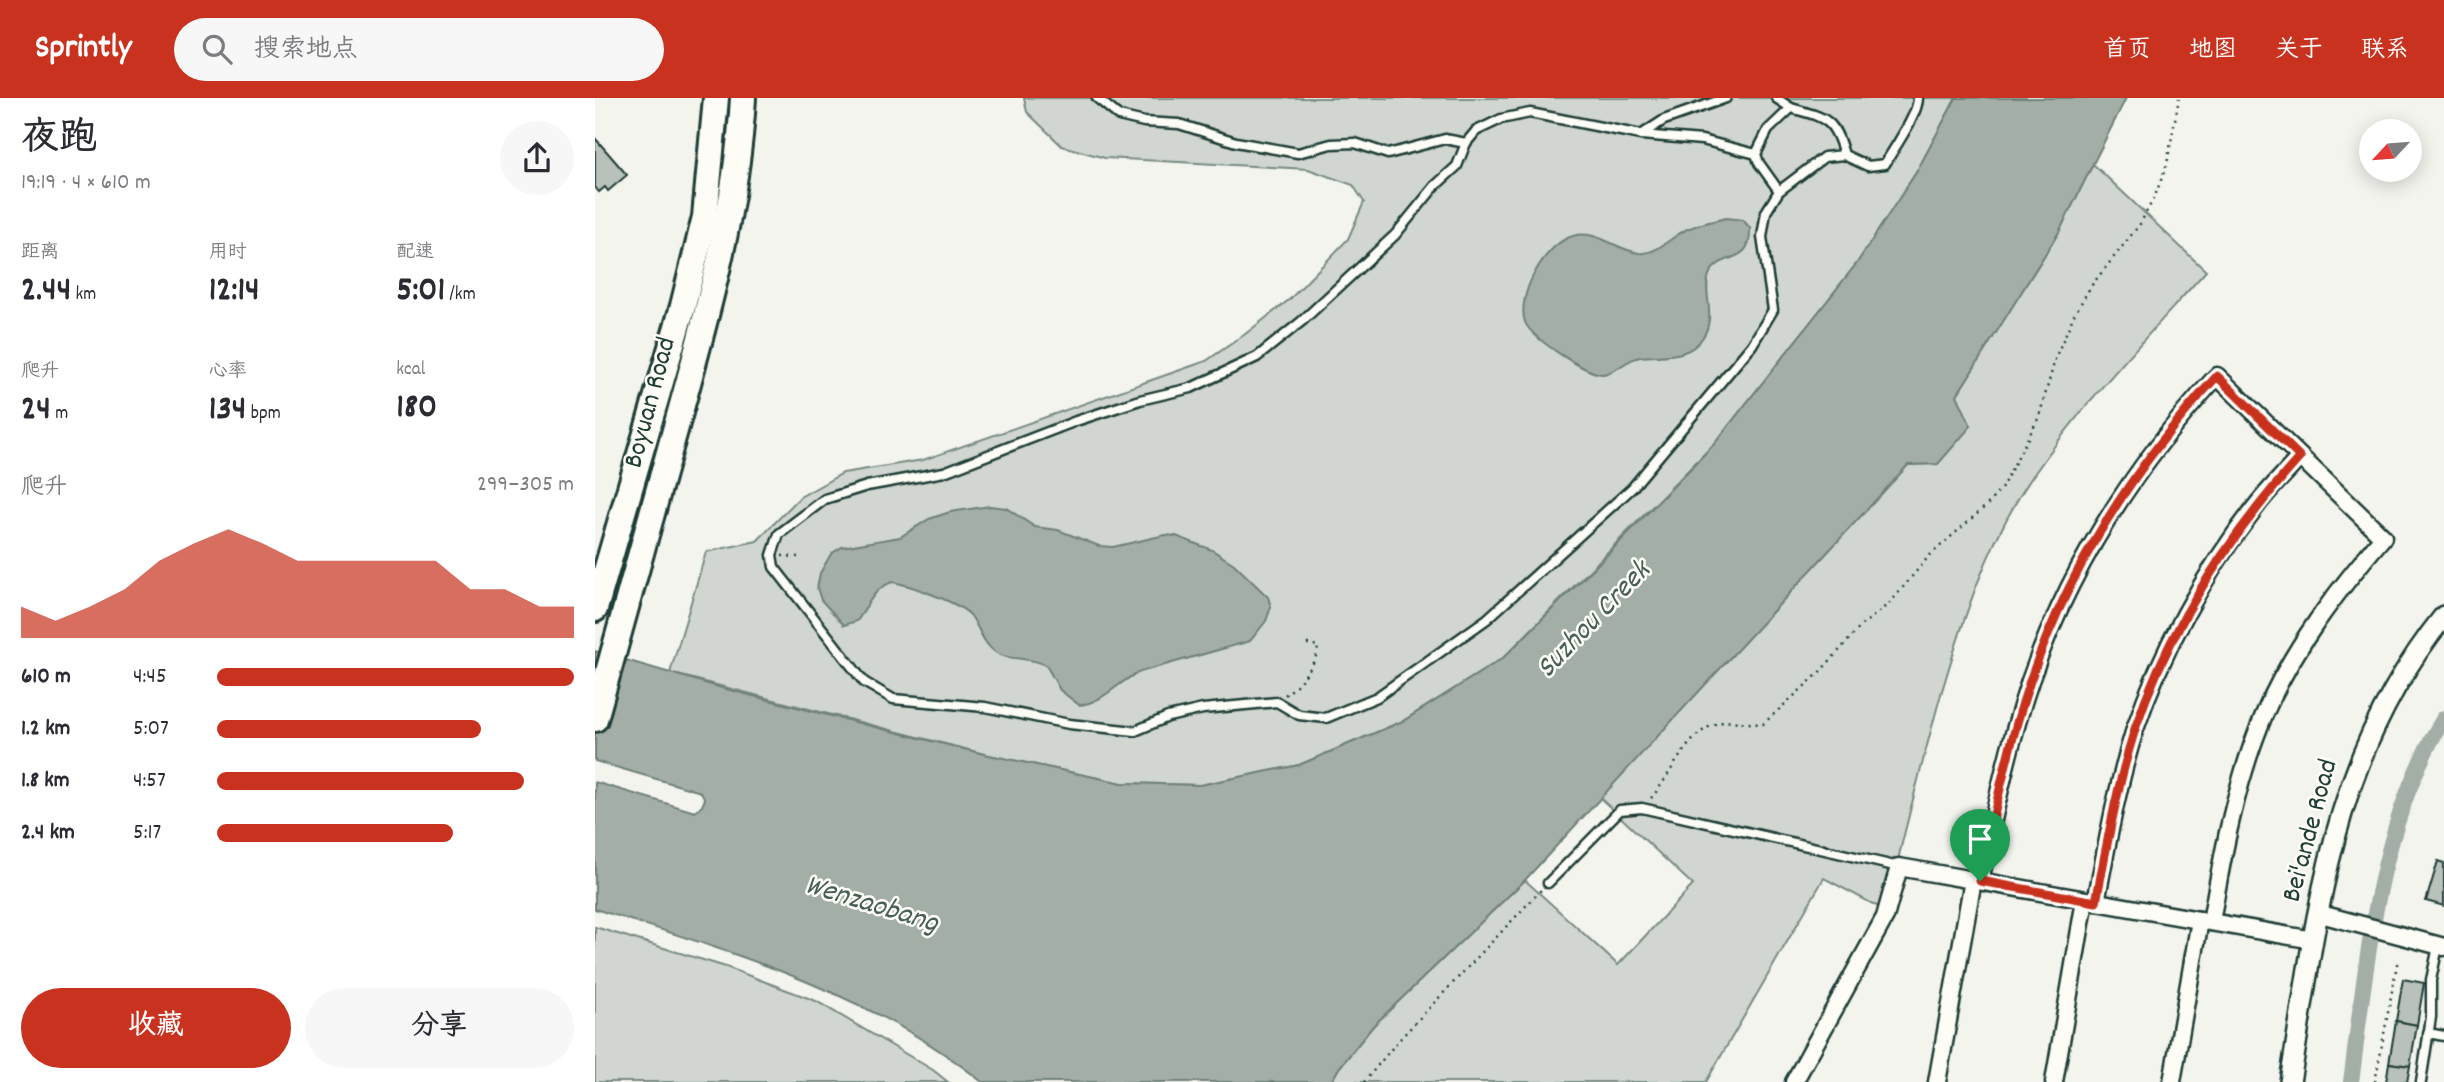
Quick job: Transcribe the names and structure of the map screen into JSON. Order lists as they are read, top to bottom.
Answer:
{
  "streets": {
    "main road": ["Boyuan Road"],
    "street": ["Bei'ande Road"]
  },
  "water": ["Suzhou Creek", "Wenzaobang"],
  "north": "bottom left",
  "page": {
    "header": "Sprintly",
    "search": "搜索地点",
    "nav": [
      "首页",
      "地图",
      "关于",
      "联系"
    ],
    "heading": ["夜跑", "19:19 · 4 × 610 m"],
    "stats": [
      ["距离", "2.44 km"],
      ["用时", "12:14"],
      ["配速", "5:01 /km"],
      ["爬升", "24 m"],
      ["心率", "134 bpm"],
      ["kcal", "180"]
    ],
    "chart": ["爬升", "299–305 m"],
    "list": [
      {
        "name": "610 m",
        "note": "4:45"
      },
      {
        "name": "1.2 km",
        "note": "5:07"
      },
      {
        "name": "1.8 km",
        "note": "4:57"
      },
      {
        "name": "2.4 km",
        "note": "5:17"
      }
    ],
    "buttons": ["收藏", "分享"]
  }
}
